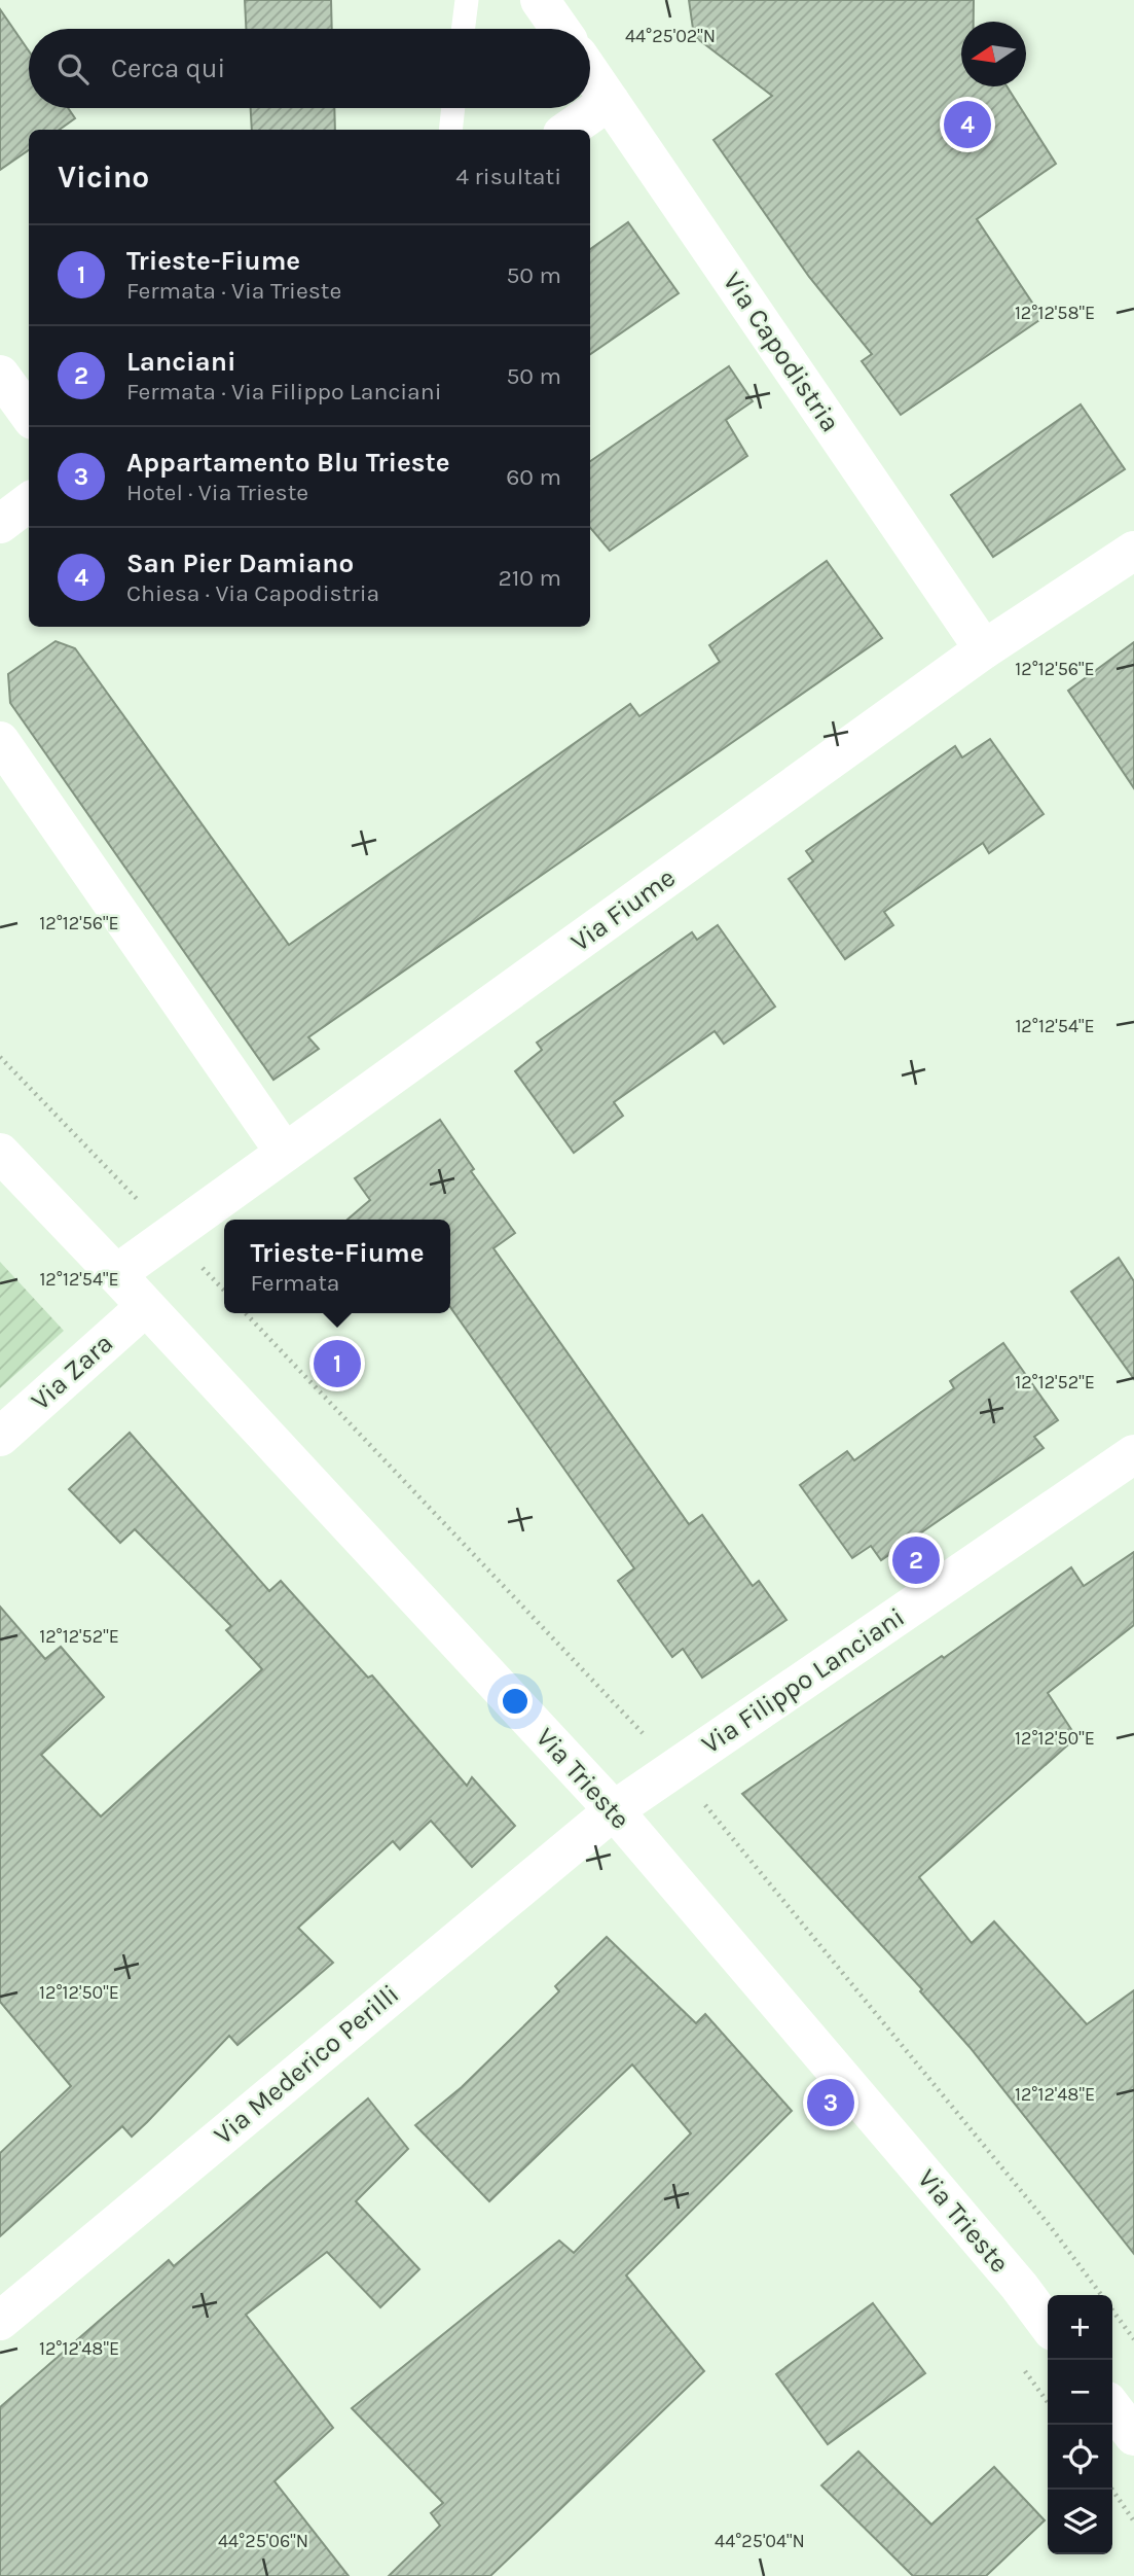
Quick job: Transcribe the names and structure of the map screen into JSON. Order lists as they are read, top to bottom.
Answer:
{
  "streets": {
    "street": [
      "Via Capodistria",
      "Via Fiume",
      "Via Zara",
      "Via Filippo Lanciani",
      "Via Trieste",
      "Via Mederico Perilli"
    ]
  },
  "crossings": [
    ["Via Capodistria", "Via Fiume"],
    ["Via Fiume", "Via Trieste"],
    ["Via Zara", "Via Trieste"],
    ["Via Filippo Lanciani", "Via Trieste"],
    ["Via Filippo Lanciani", "Via Mederico Perilli"],
    ["Via Trieste", "Via Mederico Perilli"]
  ],
  "north": "left",
  "page": {
    "search": "Cerca qui",
    "pins": [
      "4",
      "1",
      "2",
      "3"
    ],
    "heading": ["Vicino", "4 risultati"],
    "list": [
      {
        "mark": "1",
        "name": "Trieste-Fiume",
        "note": "Fermata · Via Trieste",
        "value": "50 m"
      },
      {
        "mark": "2",
        "name": "Lanciani",
        "note": "Fermata · Via Filippo Lanciani",
        "value": "50 m"
      },
      {
        "mark": "3",
        "name": "Appartamento Blu Trieste",
        "note": "Hotel · Via Trieste",
        "value": "60 m"
      },
      {
        "mark": "4",
        "name": "San Pier Damiano",
        "note": "Chiesa · Via Capodistria",
        "value": "210 m"
      }
    ],
    "popup": ["Trieste-Fiume", "Fermata"],
    "map_buttons": ["+", "−"]
  },
  "coordinates": [
    "44°25'02\"N",
    "12°12'58\"E",
    "12°12'56\"E",
    "12°12'54\"E",
    "12°12'52\"E",
    "12°12'50\"E",
    "12°12'48\"E",
    "44°25'06\"N",
    "44°25'04\"N"
  ]
}
